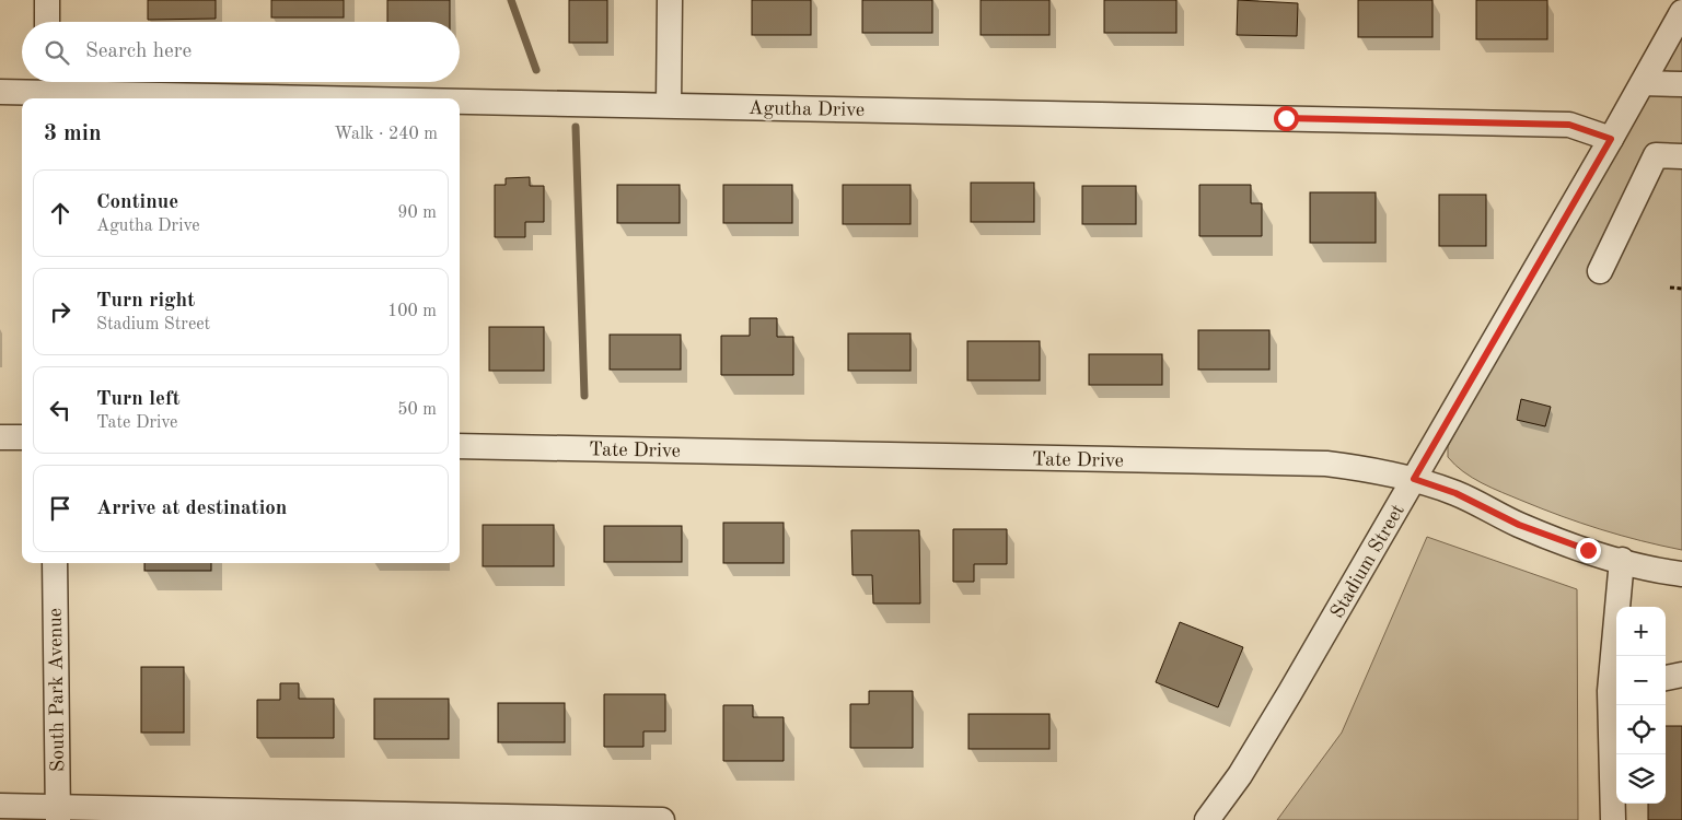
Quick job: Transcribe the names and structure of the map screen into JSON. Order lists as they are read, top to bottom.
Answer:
{
  "streets": {
    "street": [
      "Agutha Drive",
      "Tate Drive",
      "Stadium Street",
      "South Park Avenue"
    ]
  },
  "crossings": [
    ["Agutha Drive", "Stadium Street"],
    ["Tate Drive", "Stadium Street"]
  ],
  "page": {
    "search": "Search here",
    "heading": ["3 min", "Walk · 240 m"],
    "list": [
      ["Continue", "Agutha Drive", "90 m"],
      ["Turn right", "Stadium Street", "100 m"],
      ["Turn left", "Tate Drive", "50 m"],
      "Arrive at destination"
    ],
    "map_buttons": ["+", "−"]
  }
}
